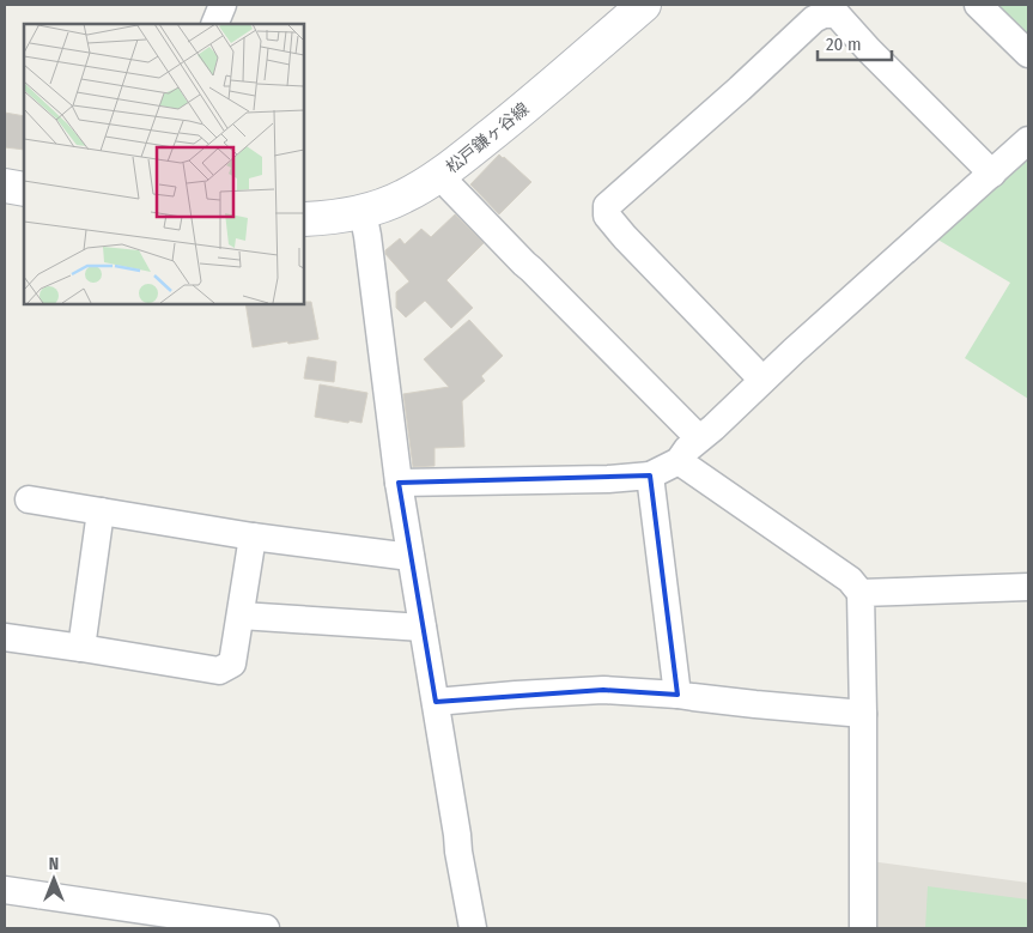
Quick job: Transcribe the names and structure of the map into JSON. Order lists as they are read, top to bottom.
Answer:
{
  "streets": {
    "main road": ["松戸鎌ヶ谷線"]
  },
  "scale_bar": "20 m",
  "north": "top"
}
